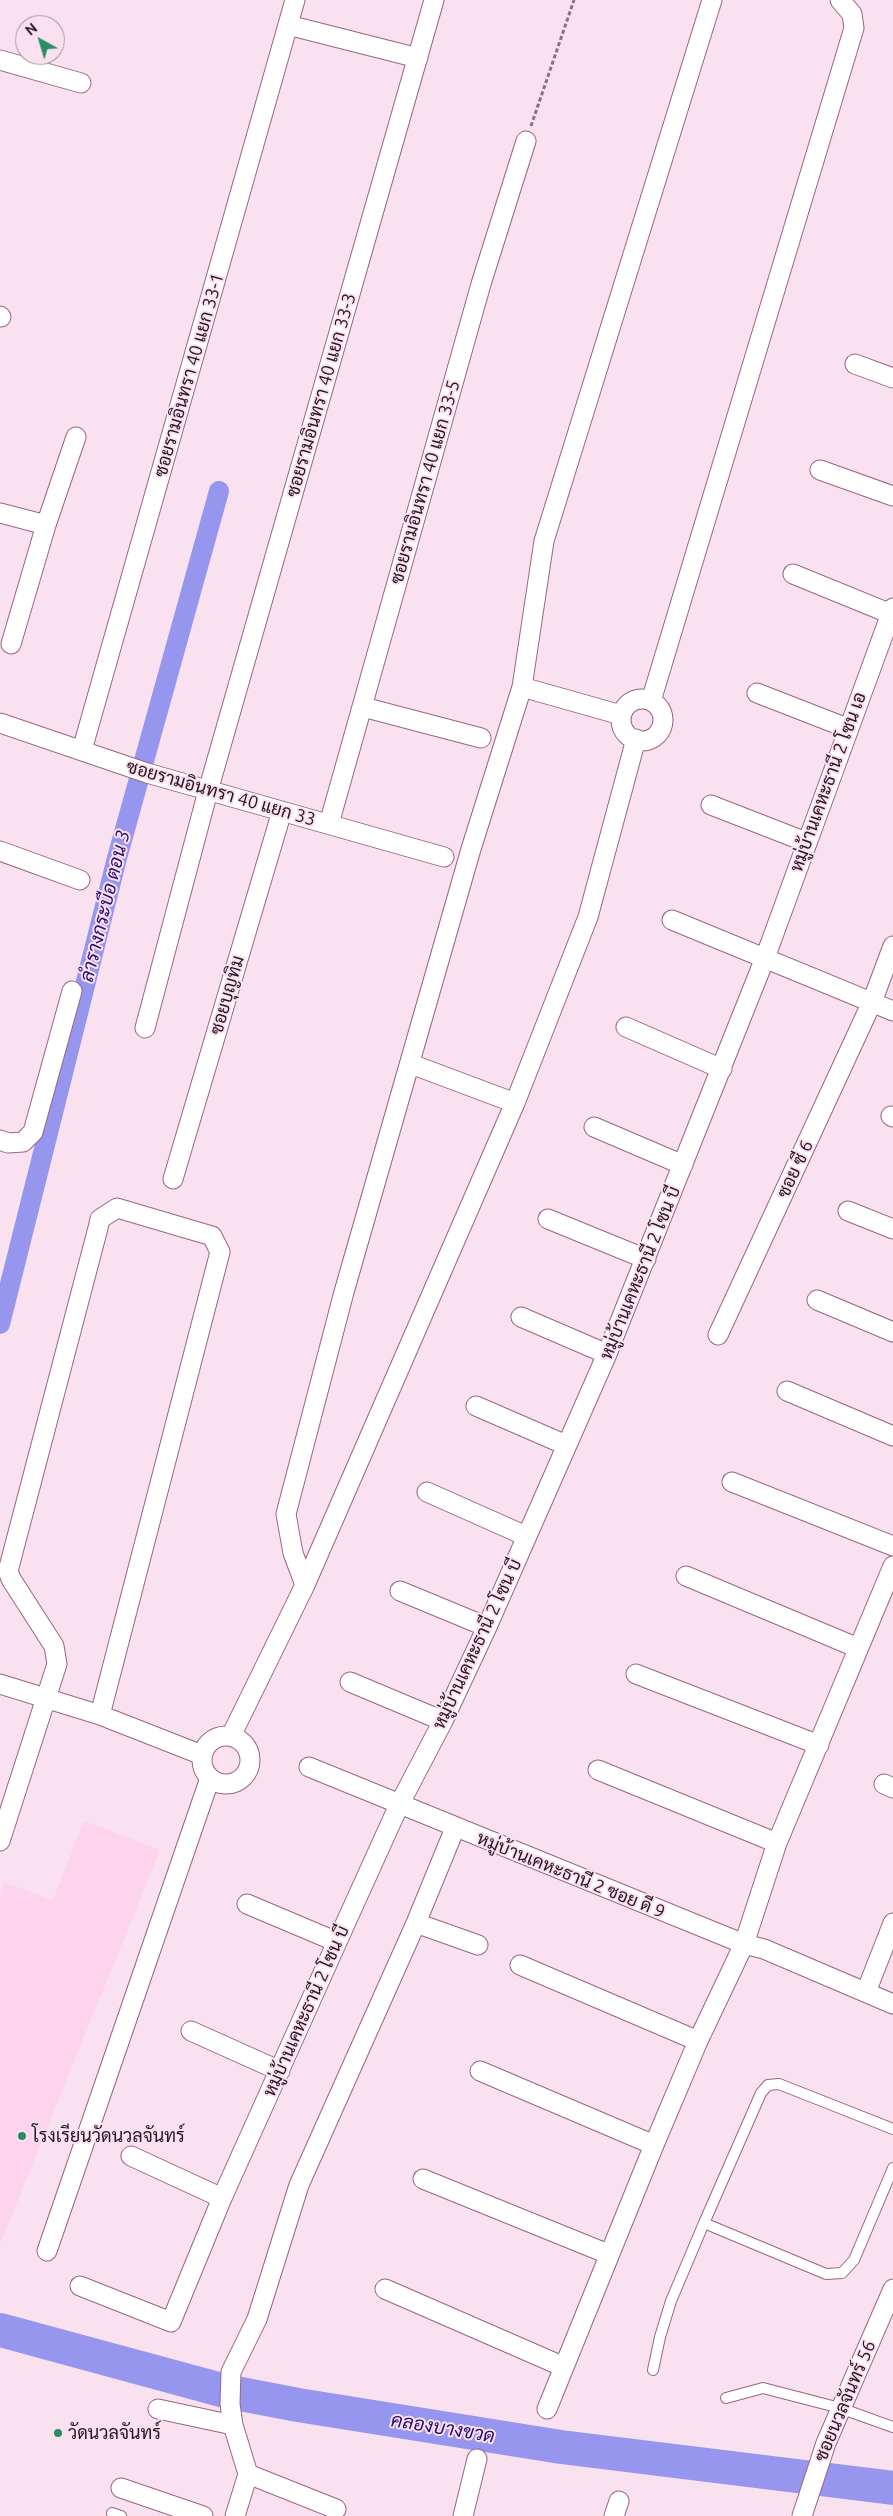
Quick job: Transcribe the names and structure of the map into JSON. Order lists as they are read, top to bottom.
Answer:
{
  "streets": {
    "street": [
      "ซอยรามอินทรา 40 แยก 33-1",
      "ซอยรามอินทรา 40 แยก 33-3",
      "ซอยรามอินทรา 40 แยก 33-5",
      "หมู่บ้านเคหะธานี 2 โซน เอ",
      "ซอยรามอินทรา 40 แยก 33",
      "ซอยบุญทิม",
      "ซอย ซี 6",
      "หมู่บ้านเคหะธานี 2 โซน บี",
      "หมู่บ้านเคหะธานี 2 ซอย ดี 9",
      "ซอยนวลจันทร์ 56"
    ]
  },
  "crossings": [
    ["ซอยรามอินทรา 40 แยก 33-1", "ซอยรามอินทรา 40 แยก 33"],
    ["ซอยรามอินทรา 40 แยก 33-3", "ซอยรามอินทรา 40 แยก 33"],
    ["ซอยรามอินทรา 40 แยก 33-5", "ซอยรามอินทรา 40 แยก 33"],
    ["หมู่บ้านเคหะธานี 2 โซน เอ", "หมู่บ้านเคหะธานี 2 โซน บี"],
    ["ซอยรามอินทรา 40 แยก 33", "ซอยบุญทิม"],
    ["หมู่บ้านเคหะธานี 2 โซน บี", "หมู่บ้านเคหะธานี 2 ซอย ดี 9"]
  ],
  "water": ["ลำรางกระบือ ตอน 3", "คลองบางขวด"],
  "places": ["โรงเรียนวัดนวลจันทร์", "วัดนวลจันทร์"],
  "north": "top left"
}
